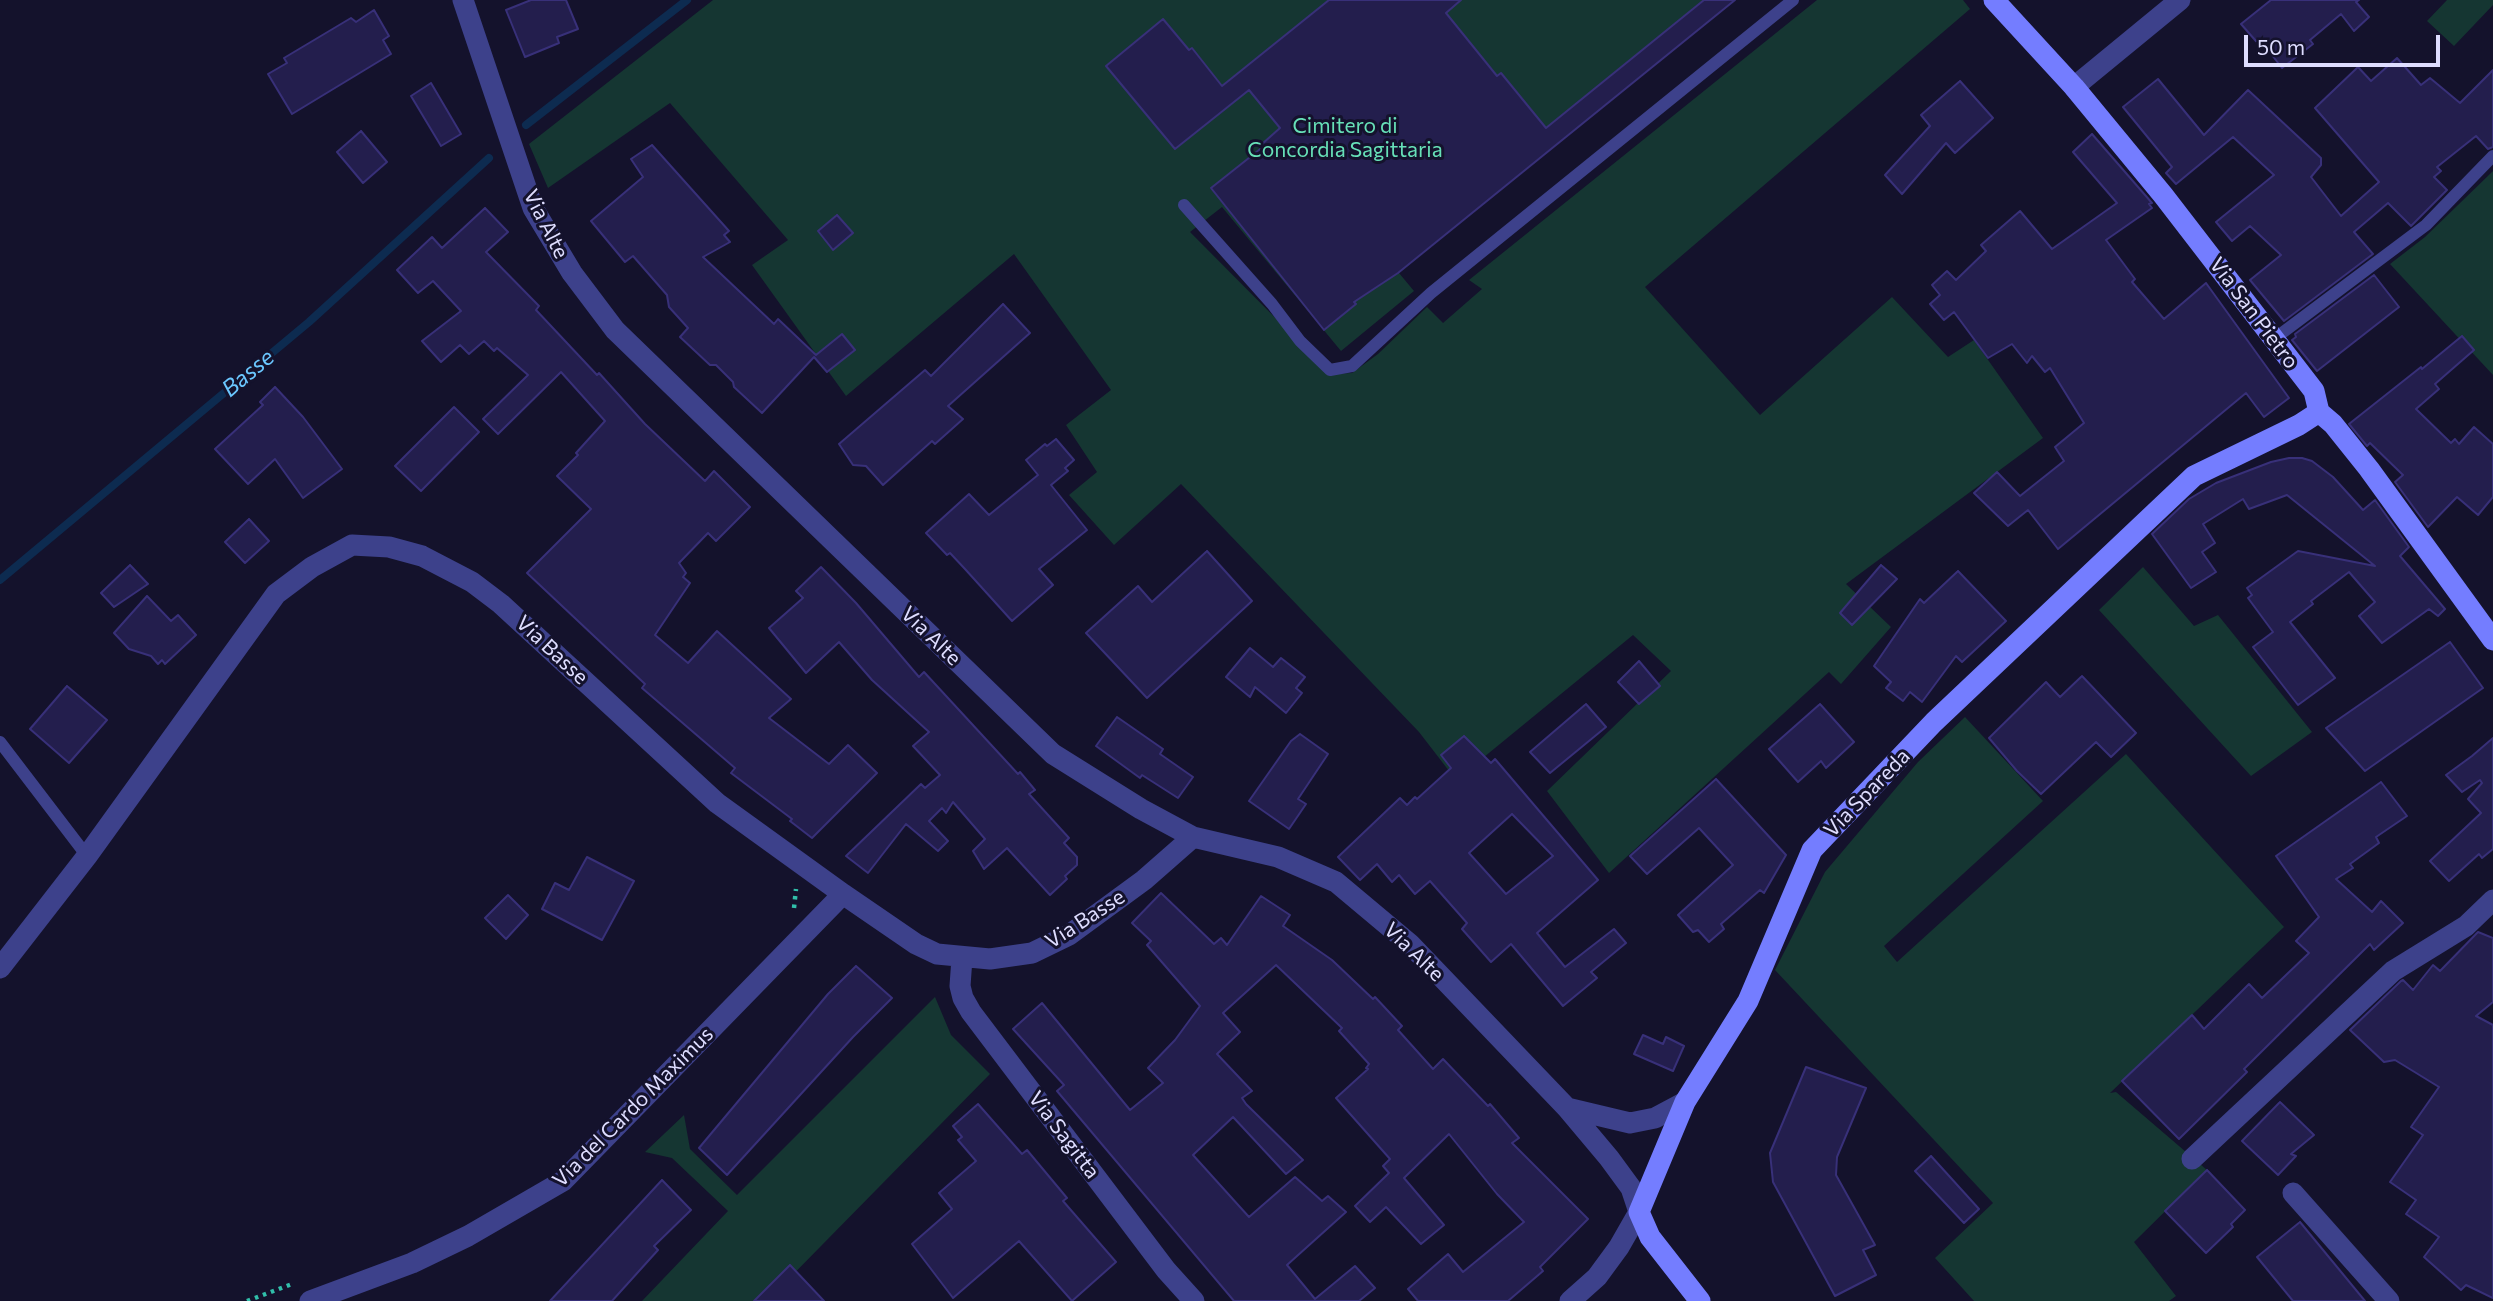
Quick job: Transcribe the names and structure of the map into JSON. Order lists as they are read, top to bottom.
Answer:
{
  "streets": {
    "street": [
      "Via Alte",
      "Via San Pietro",
      "Via Basse",
      "Via Spareda",
      "Via del Cardo Maximus",
      "Via Sagitta"
    ]
  },
  "crossings": [
    ["Via Alte", "Via Basse"],
    ["Via Alte", "Via Spareda"],
    ["Via San Pietro", "Via Spareda"],
    ["Via Basse", "Via del Cardo Maximus"],
    ["Via Basse", "Via Sagitta"]
  ],
  "water": ["Basse"],
  "parks": ["Cimitero di Concordia Sagittaria"],
  "scale_bar": "50 m"
}
